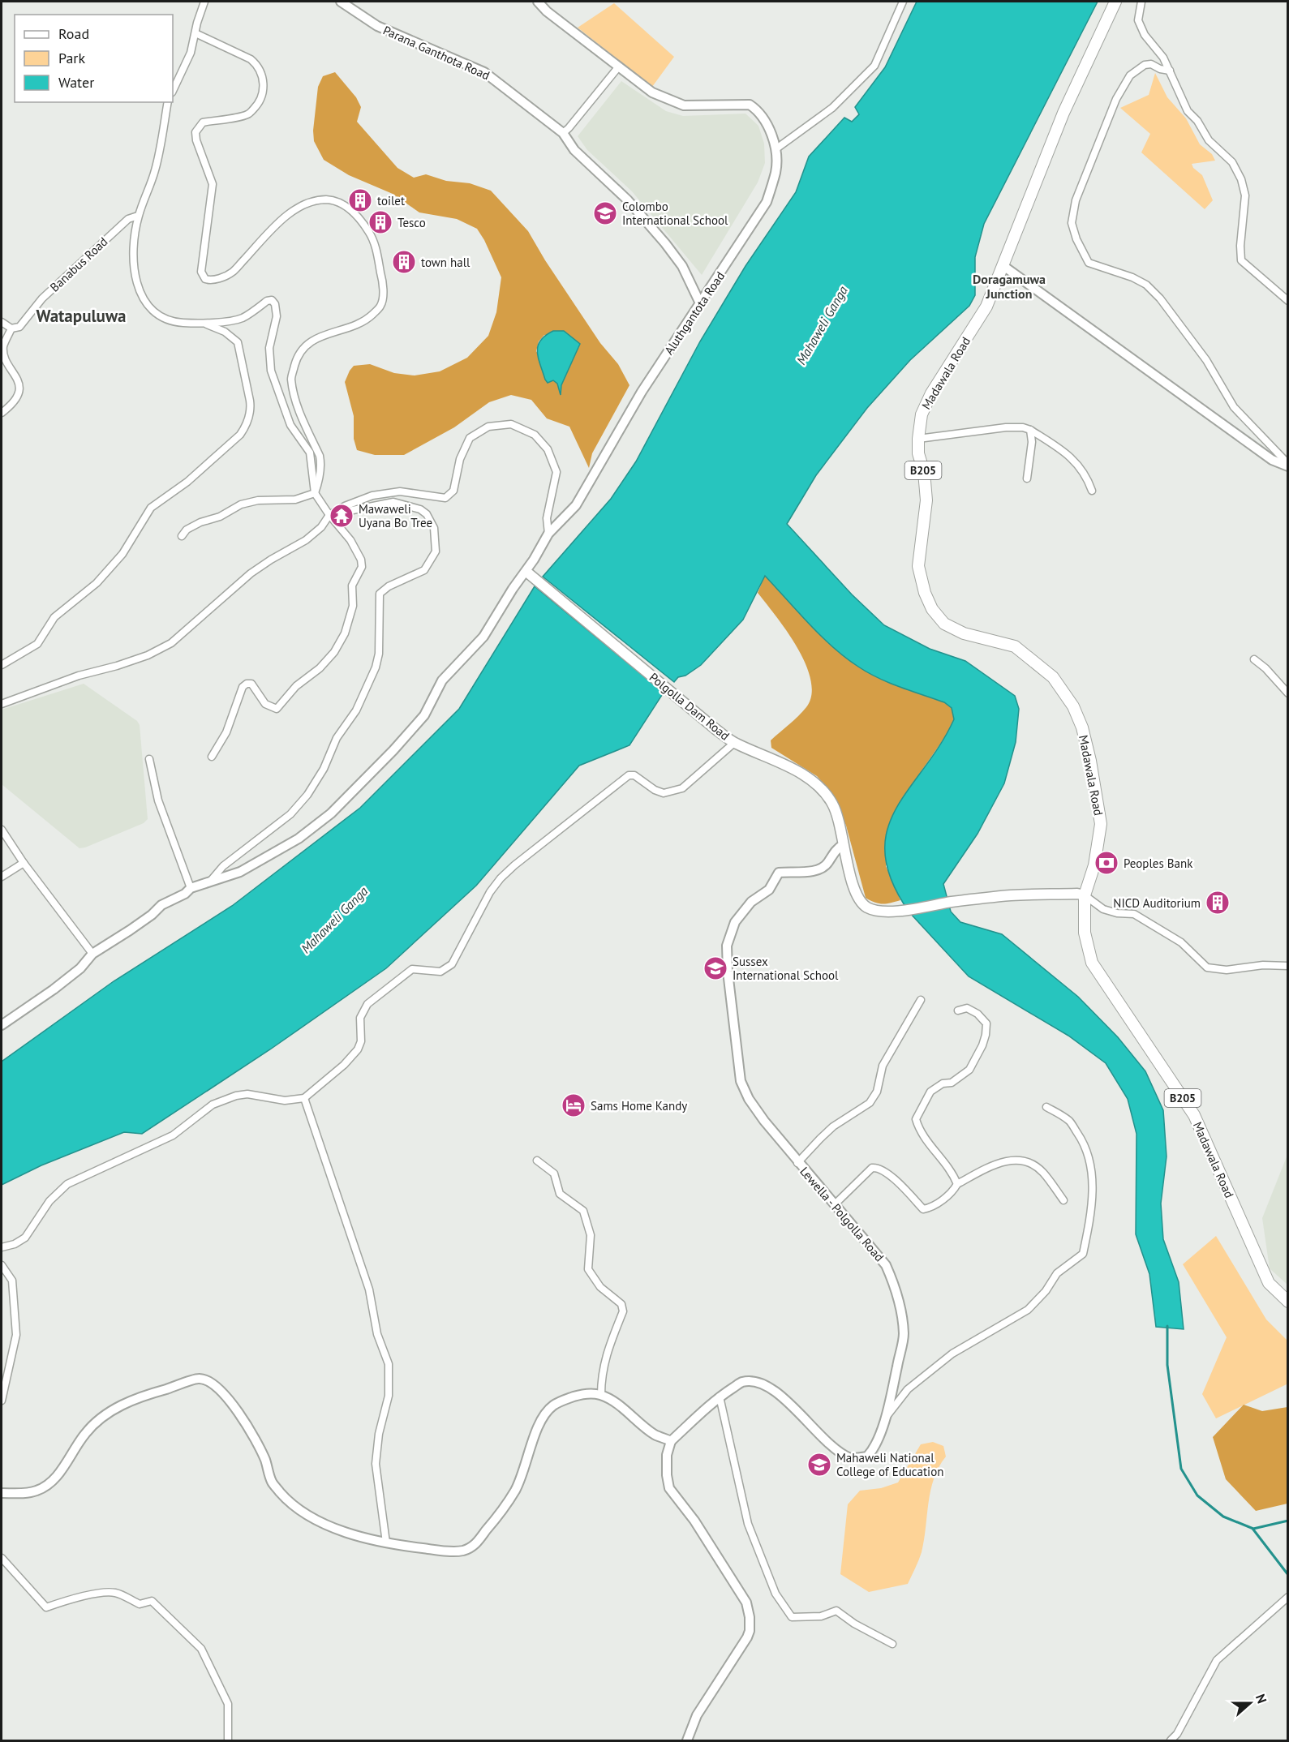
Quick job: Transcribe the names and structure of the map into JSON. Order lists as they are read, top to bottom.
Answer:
{
  "streets": {
    "main road": ["Madawala Road", "B205", "Polgolla Dam Road"],
    "street": [
      "Parana Ganthota Road",
      "Banabus Road",
      "Aluthgantota Road",
      "Lewella - Polgolla Road"
    ]
  },
  "crossings": [
    ["Parana Ganthota Road", "Aluthgantota Road"],
    ["Aluthgantota Road", "Polgolla Dam Road"],
    ["Madawala Road", "Polgolla Dam Road"],
    ["Polgolla Dam Road", "Lewella - Polgolla Road"]
  ],
  "districts": ["Doragamuwa Junction", "Watapuluwa"],
  "water": ["Mahaweli Ganga"],
  "places": {
    "building": [
      "toilet",
      "Tesco",
      "town hall",
      "NICD Auditorium"
    ],
    "school or university": ["Colombo International School", "Sussex International School", "Mahaweli National College of Education"],
    "temple": ["Mawaweli Uyana Bo Tree"],
    "bank": ["Peoples Bank"],
    "hotel": ["Sams Home Kandy"]
  },
  "legend": ["Road", "Park", "Water"],
  "north": "right"
}
